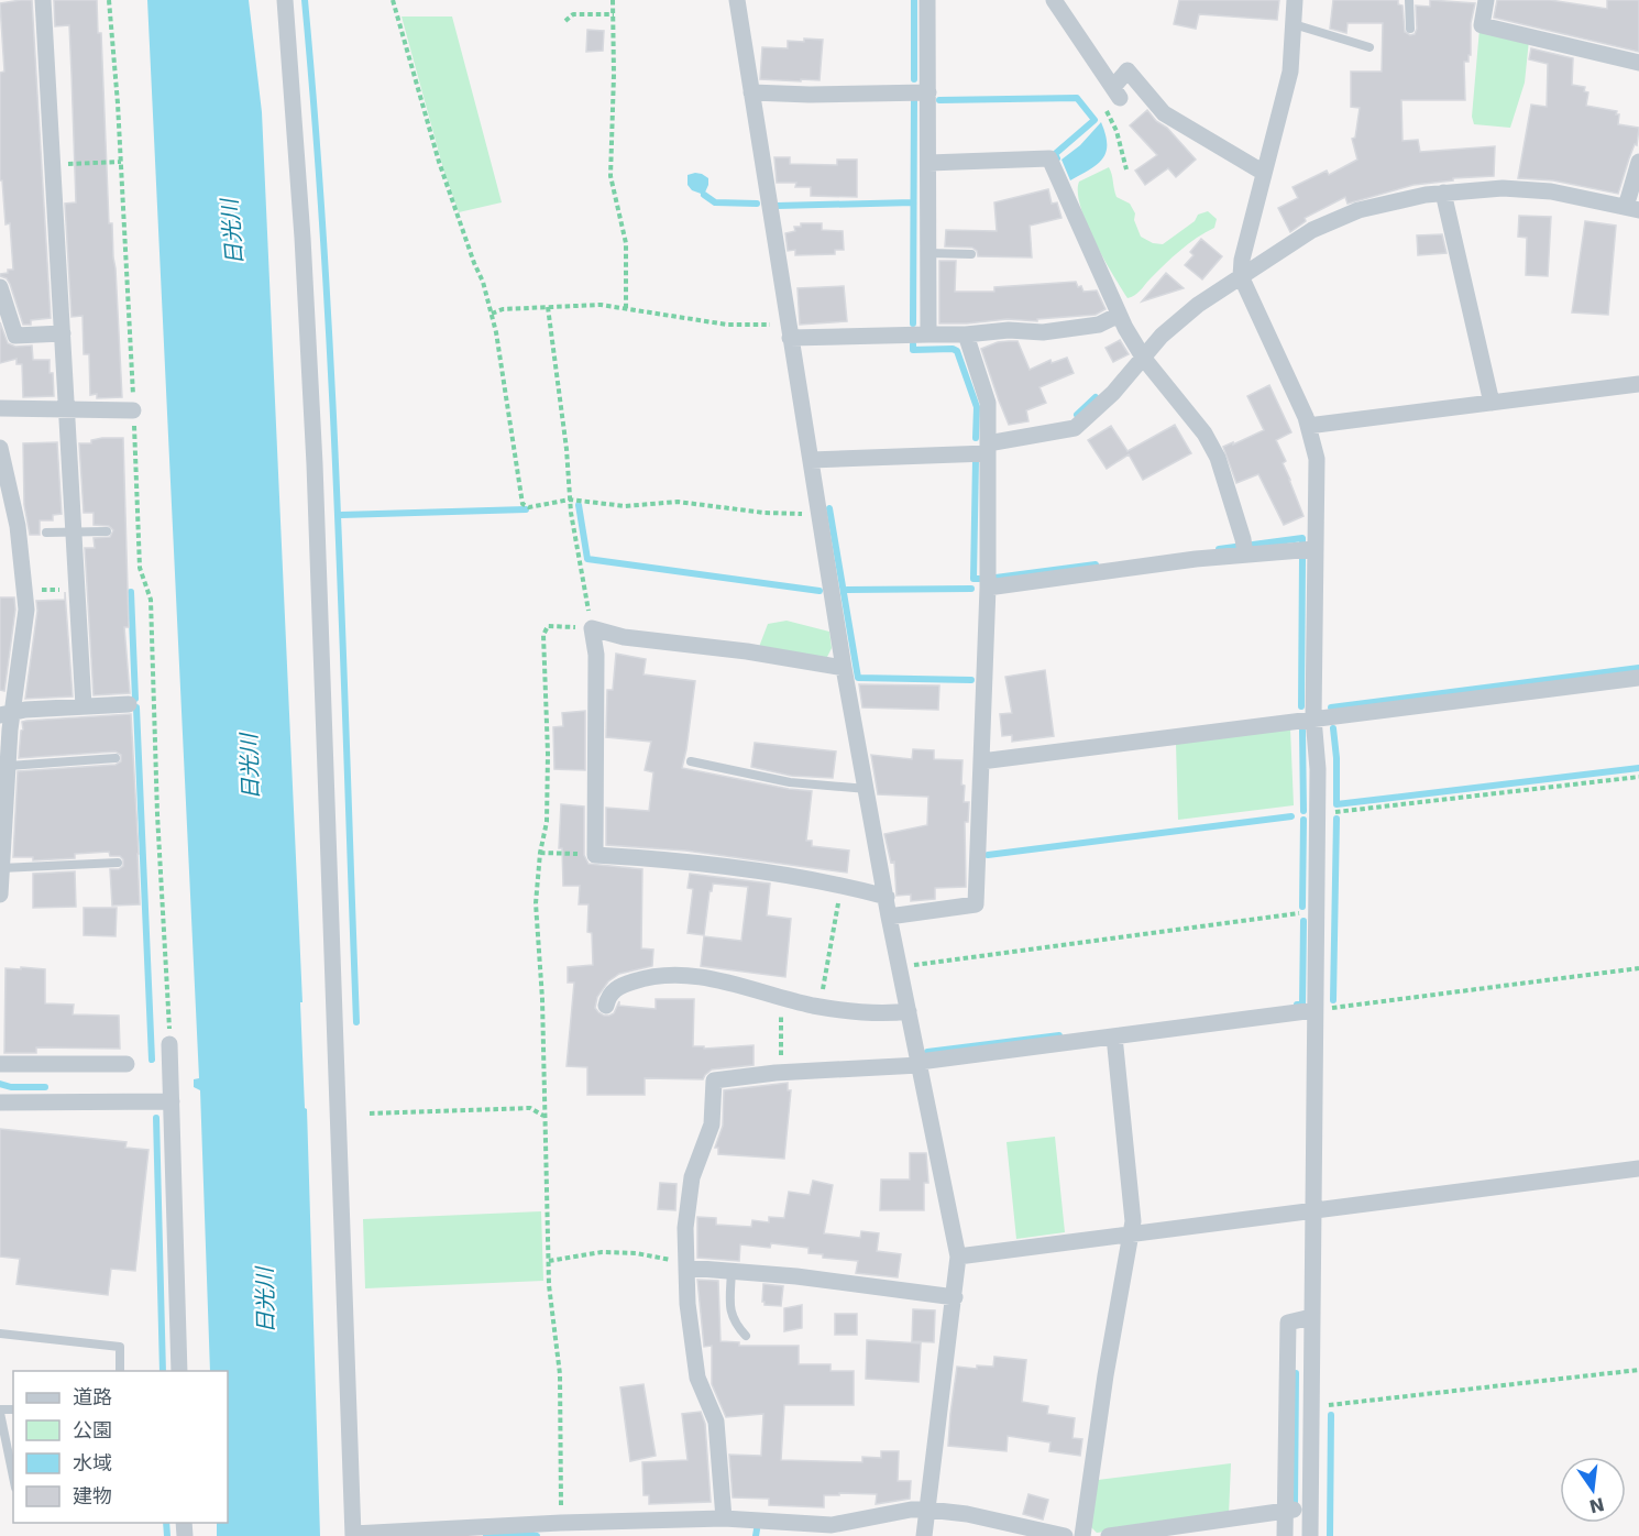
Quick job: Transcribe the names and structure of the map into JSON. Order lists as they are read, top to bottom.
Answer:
{
  "water": ["日光川"],
  "legend": [
    "道路",
    "公園",
    "水域",
    "建物"
  ],
  "north": "bottom"
}
